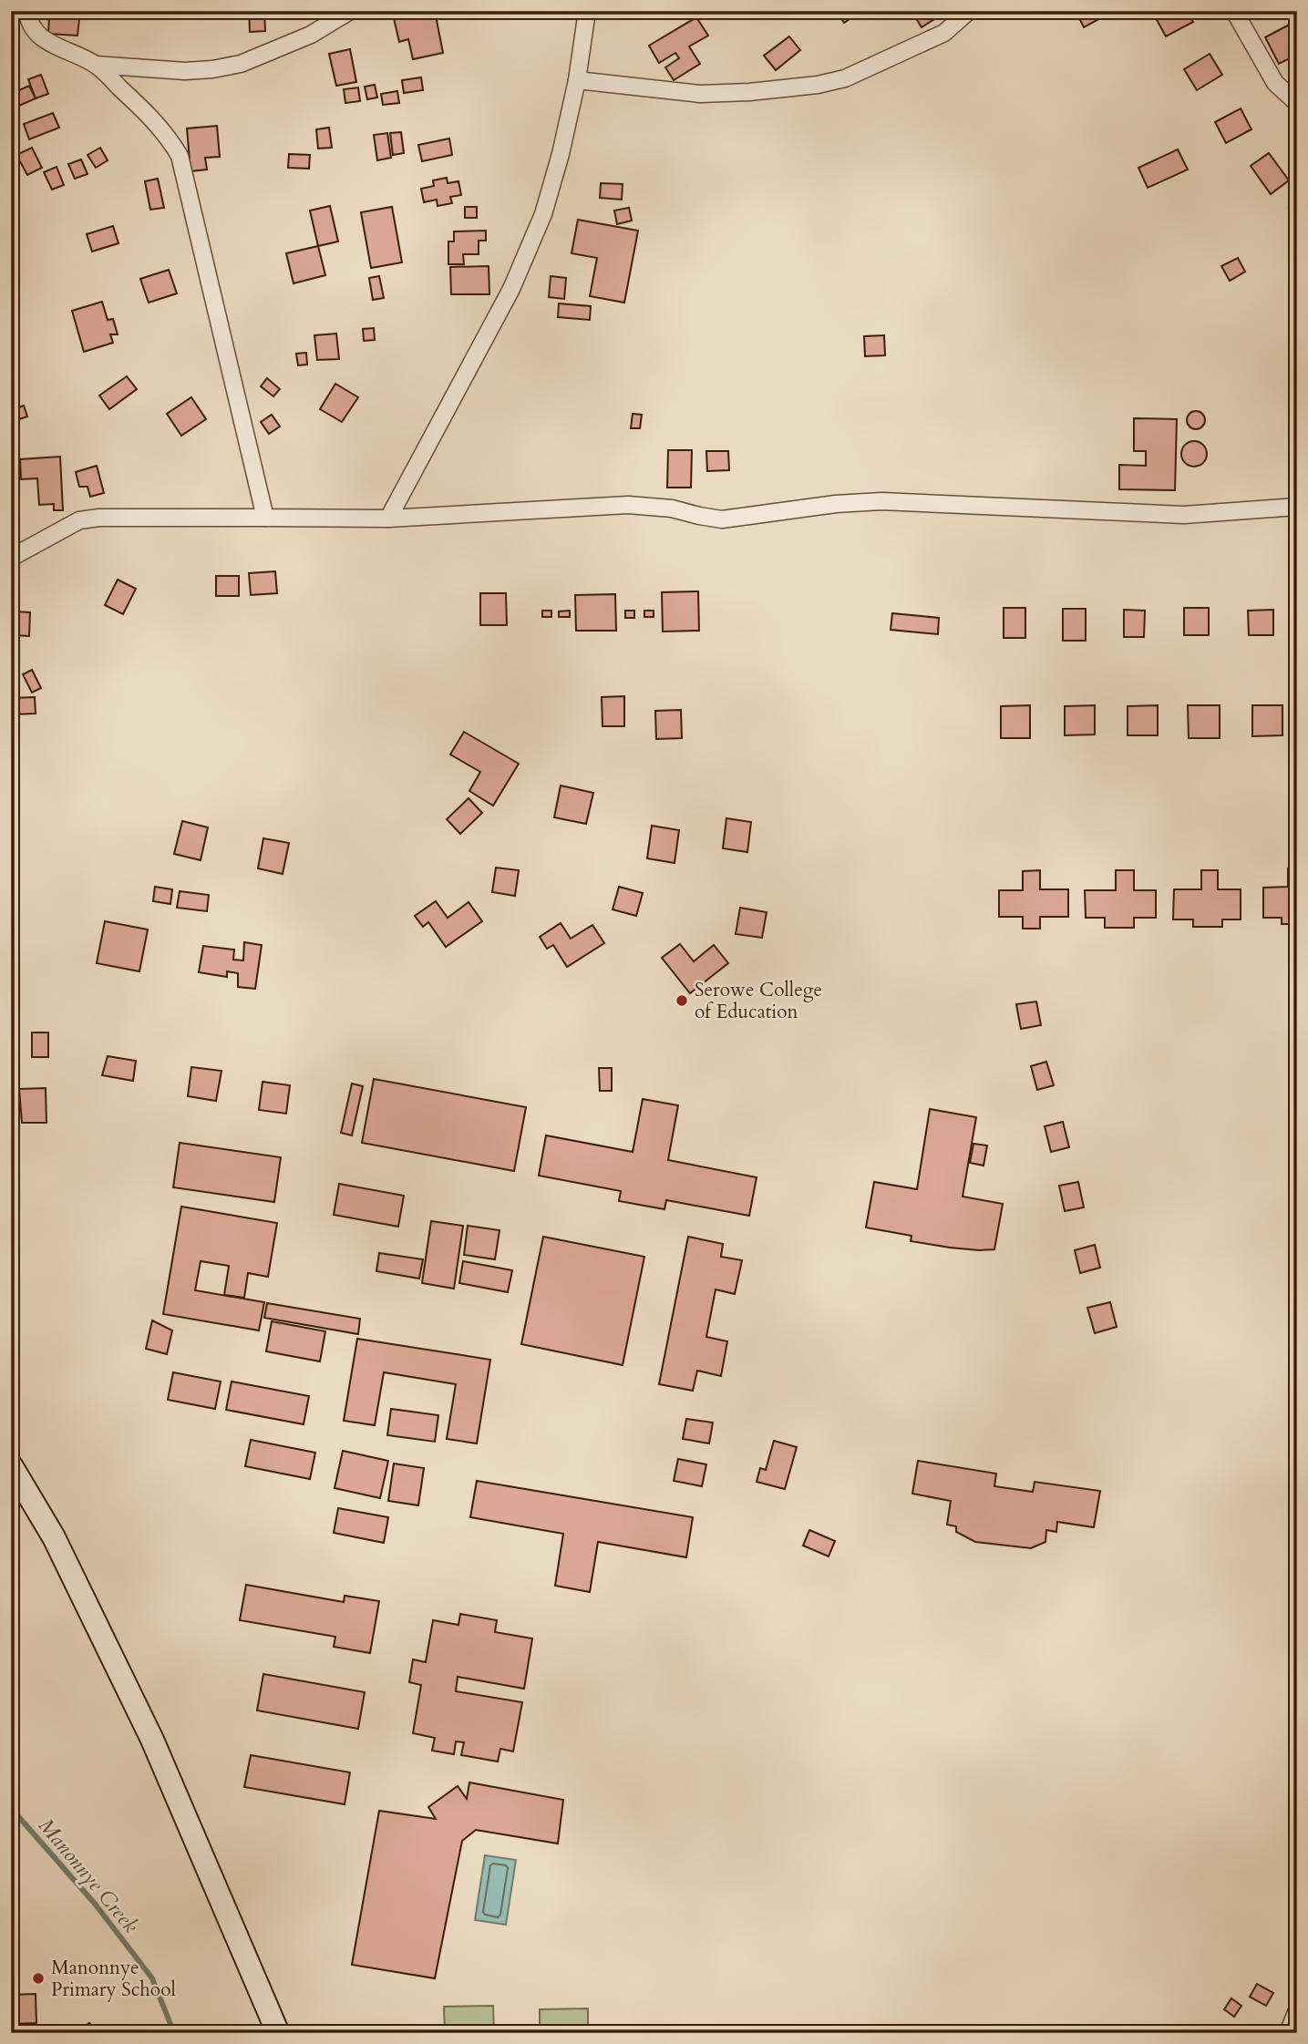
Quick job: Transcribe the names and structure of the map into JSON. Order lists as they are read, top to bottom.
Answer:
{
  "water": ["Manonnye Creek"],
  "places": ["Serowe College of Education", "Manonnye Primary School"]
}
